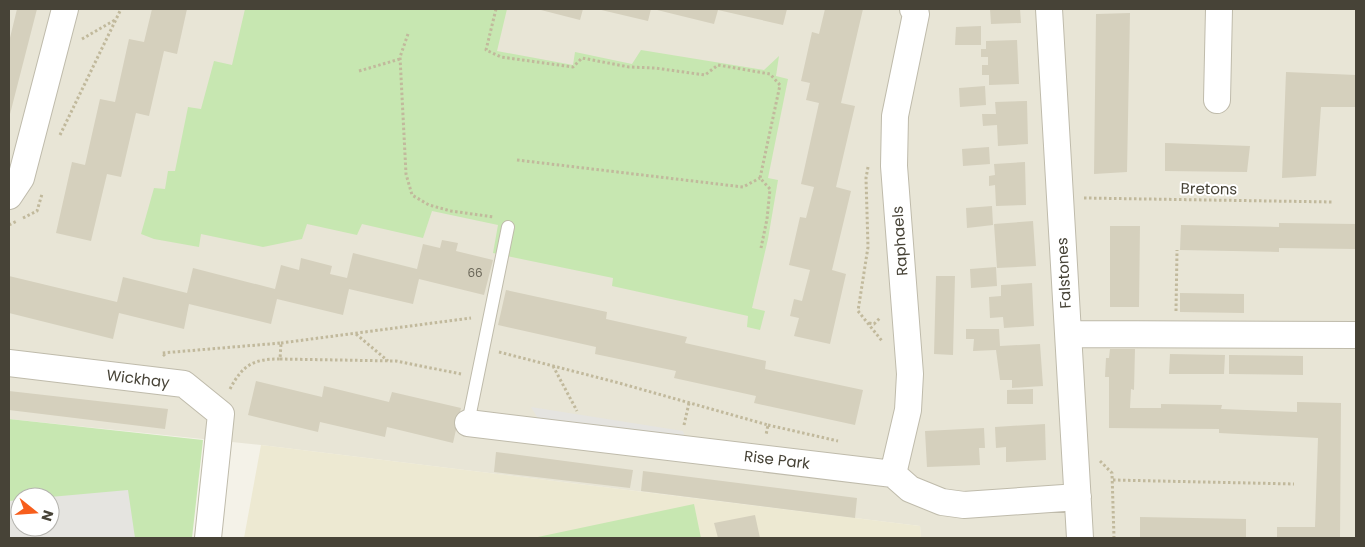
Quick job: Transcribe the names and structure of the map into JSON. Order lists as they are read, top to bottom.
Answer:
{
  "streets": {
    "street": [
      "Raphaels",
      "Falstones",
      "Wickhay",
      "Rise Park"
    ],
    "path": ["Bretons"]
  },
  "crossings": [
    ["Raphaels", "Rise Park"]
  ],
  "house_numbers": ["66"],
  "north": "right"
}
